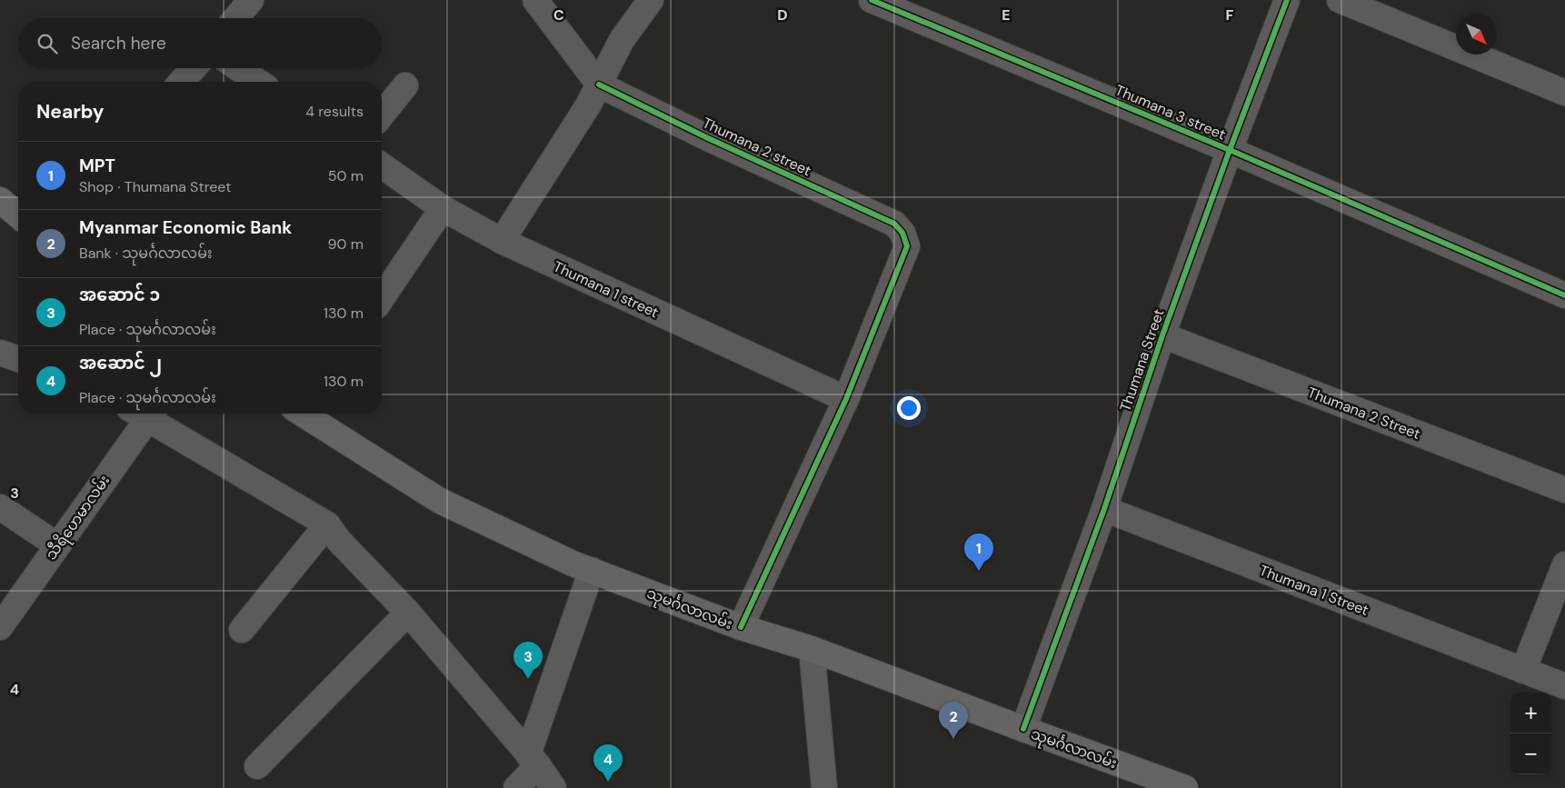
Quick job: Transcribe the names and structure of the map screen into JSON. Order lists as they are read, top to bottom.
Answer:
{
  "streets": {
    "main road": ["သုမင်္ဂလာလမ်း"],
    "street": [
      "Thumana 3 street",
      "Thumana 2 street",
      "Thumana 1 street",
      "Thumana Street",
      "Thumana 2 Street",
      "သီရိဟေမာလမ်း",
      "Thumana 1 Street"
    ]
  },
  "crossings": [
    ["Thumana 3 street", "Thumana Street"],
    ["Thumana 2 street", "Thumana 1 street"],
    ["Thumana Street", "Thumana 2 Street"],
    ["Thumana Street", "Thumana 1 Street"],
    ["Thumana Street", "သုမင်္ဂလာလမ်း"]
  ],
  "north": "bottom right",
  "page": {
    "search": "Search here",
    "heading": ["Nearby", "4 results"],
    "list": [
      {
        "mark": "1",
        "name": "MPT",
        "note": "Shop · Thumana Street",
        "value": "50 m"
      },
      {
        "mark": "2",
        "name": "Myanmar Economic Bank",
        "note": "Bank · သုမင်္ဂလာလမ်း",
        "value": "90 m"
      },
      {
        "mark": "3",
        "name": "အဆောင် ၁",
        "note": "Place · သုမင်္ဂလာလမ်း",
        "value": "130 m"
      },
      {
        "mark": "4",
        "name": "အဆောင် ၂",
        "note": "Place · သုမင်္ဂလာလမ်း",
        "value": "130 m"
      }
    ],
    "pins": [
      "1",
      "3",
      "2",
      "4"
    ],
    "map_buttons": ["+", "−"]
  },
  "grid": {
    "columns": [
      "C",
      "D",
      "E",
      "F"
    ],
    "rows": ["3", "4"]
  }
}
